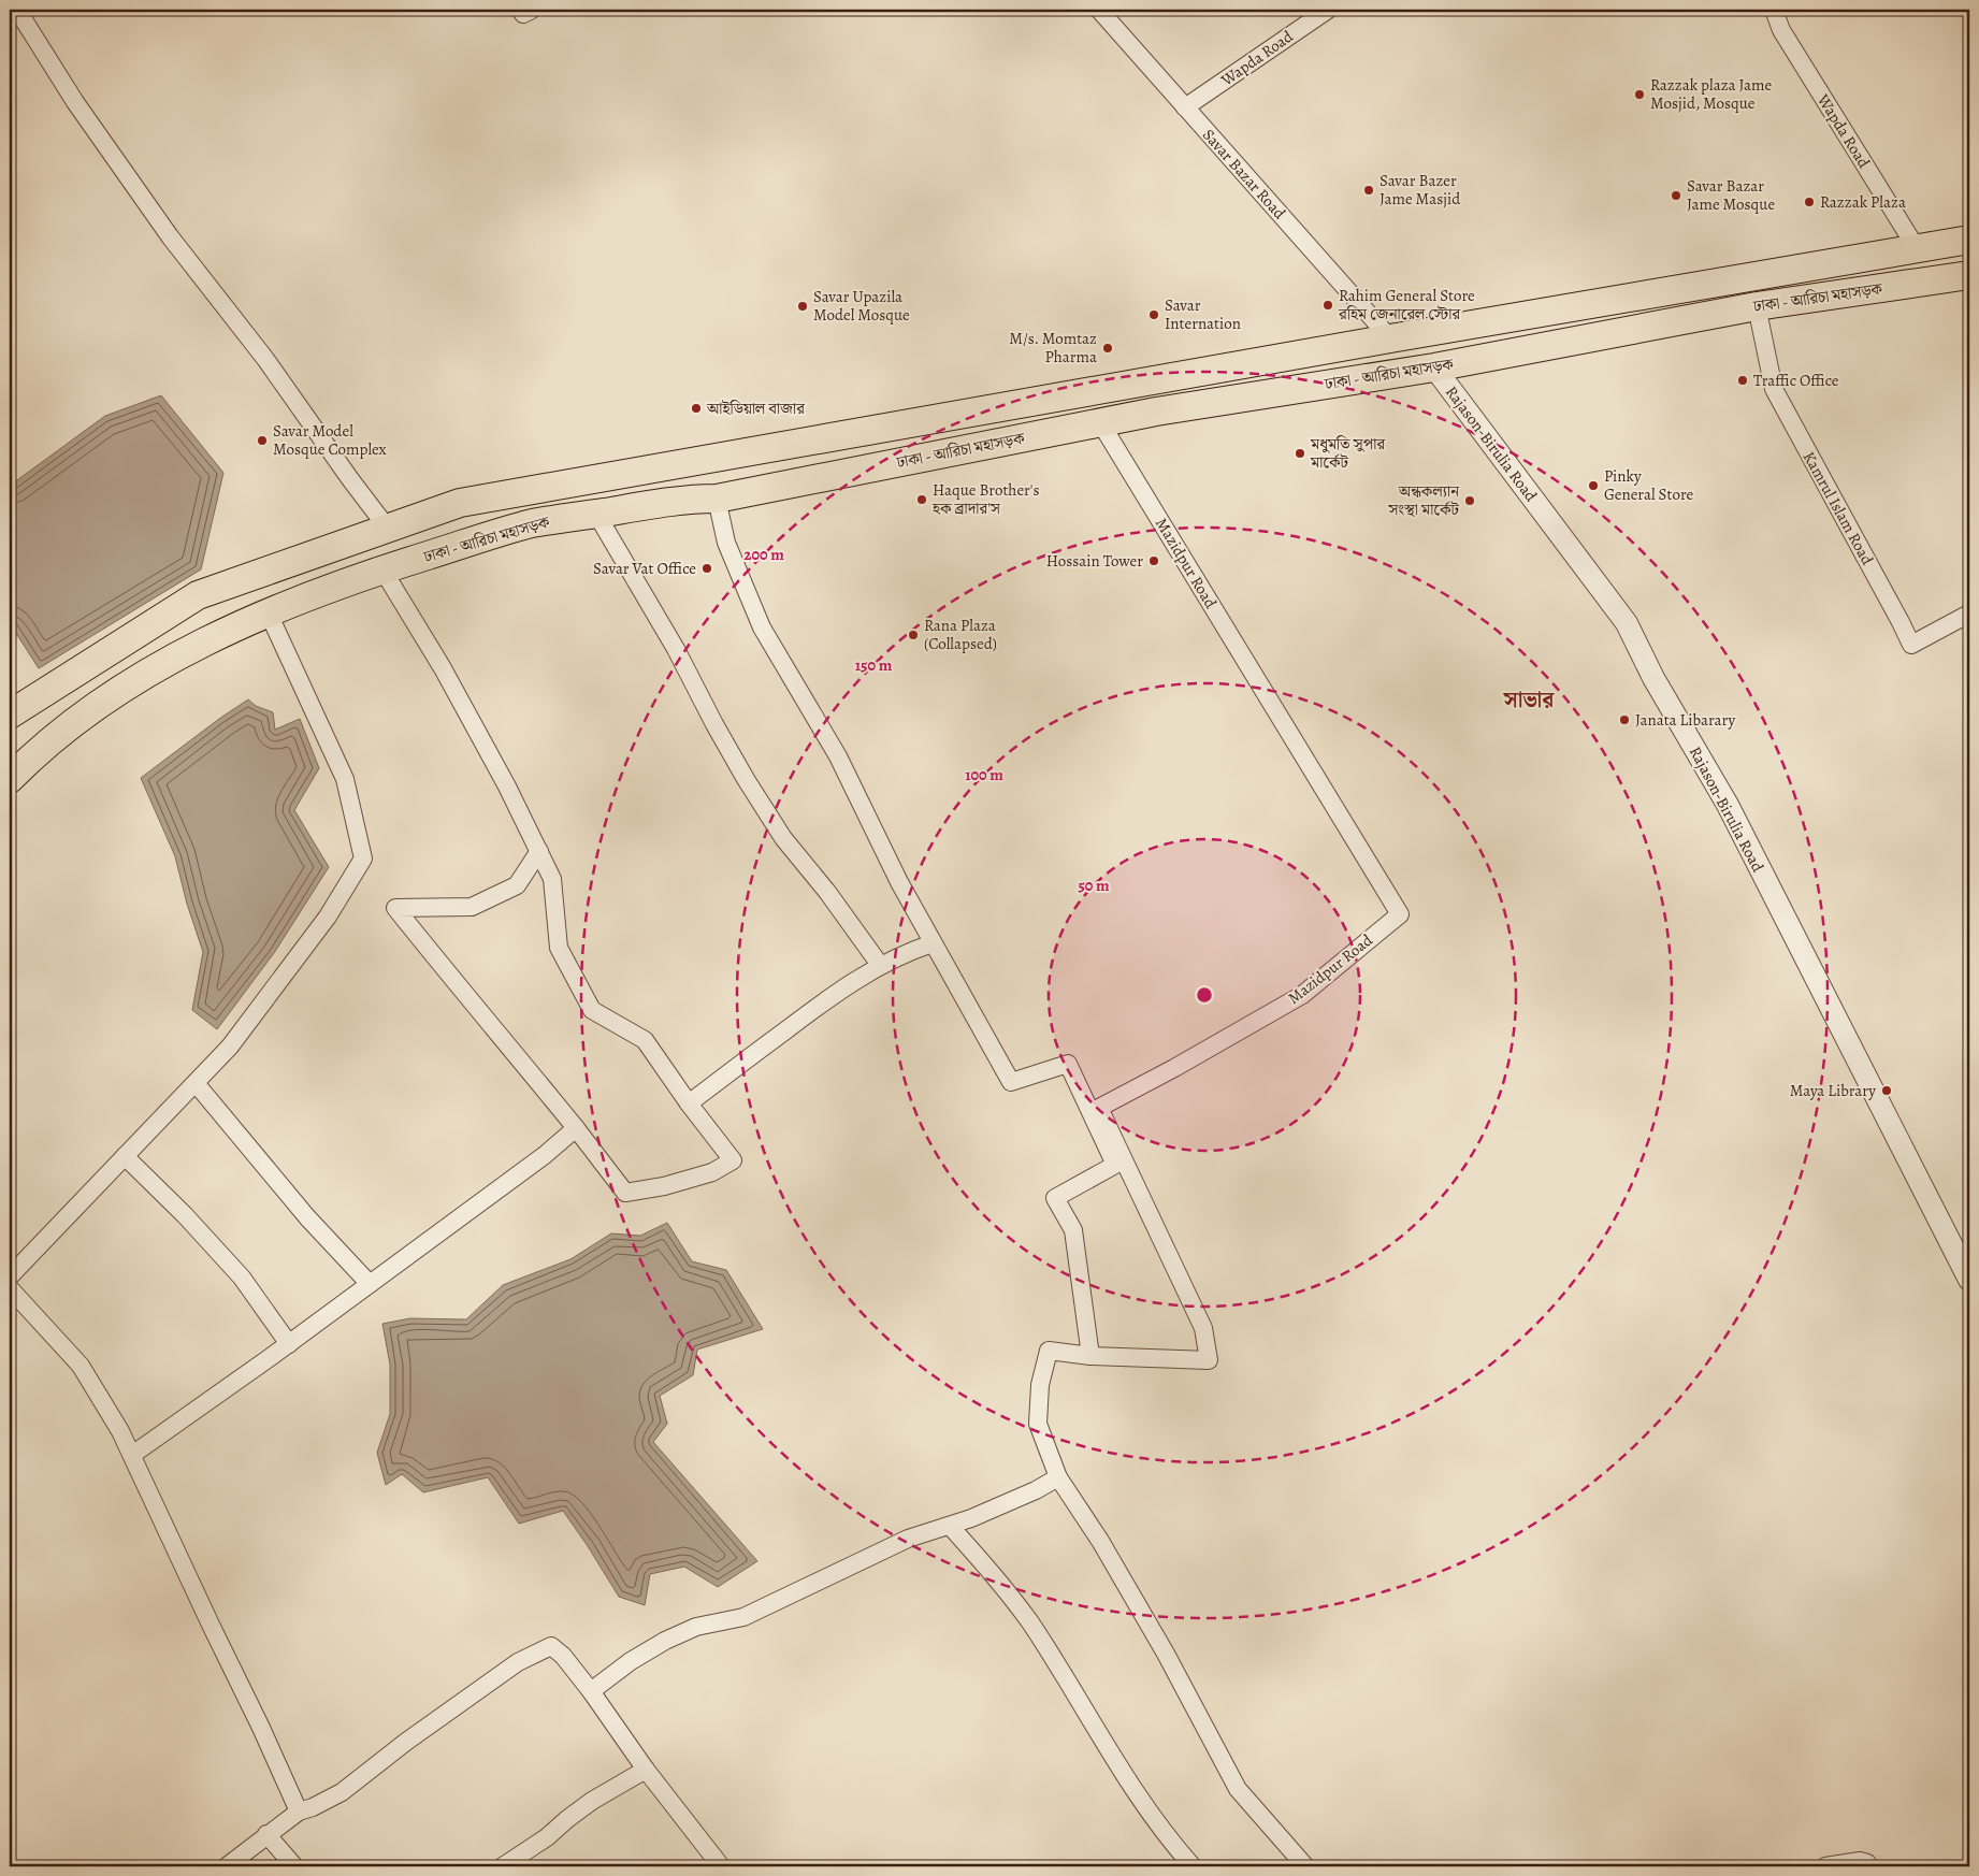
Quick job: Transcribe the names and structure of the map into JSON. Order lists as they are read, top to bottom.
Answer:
{
  "streets": {
    "highway": ["ঢাকা - আরিচা মহাসড়ক"],
    "street": [
      "Wapda Road",
      "Savar Bazar Road",
      "Rajason-Birulia Road",
      "Kamrul Islam Road",
      "Mazidpur Road"
    ]
  },
  "crossings": [
    ["Wapda Road", "Savar Bazar Road"],
    ["Wapda Road", "ঢাকা - আরিচা মহাসড়ক"],
    ["Savar Bazar Road", "ঢাকা - আরিচা মহাসড়ক"],
    ["ঢাকা - আরিচা মহাসড়ক", "Rajason-Birulia Road"],
    ["ঢাকা - আরিচা মহাসড়ক", "Kamrul Islam Road"],
    ["ঢাকা - আরিচা মহাসড়ক", "Mazidpur Road"]
  ],
  "districts": ["সাভার"],
  "places": [
    "Razzak plaza Jame Mosjid, Mosque",
    "Savar Bazer Jame Masjid",
    "Savar Bazar Jame Mosque",
    "Razzak Plaza",
    "Rahim General Store রহিম জেনারেল স্টোর",
    "Savar Upazila Model Mosque",
    "Savar Internation",
    "M/s. Momtaz Pharma",
    "Traffic Office",
    "আইডিয়াল বাজার",
    "Savar Model Mosque Complex",
    "মধুমতি সুপার মার্কেট",
    "Pinky General Store",
    "Haque Brother's হক ব্রাদার'স",
    "অন্ধকল্যান সংস্থা মার্কেট",
    "Hossain Tower",
    "Savar Vat Office",
    "Rana Plaza (Collapsed)",
    "Janata Libarary",
    "Maya Library"
  ],
  "rings": [
    "200 m",
    "150 m",
    "100 m",
    "50 m"
  ]
}
